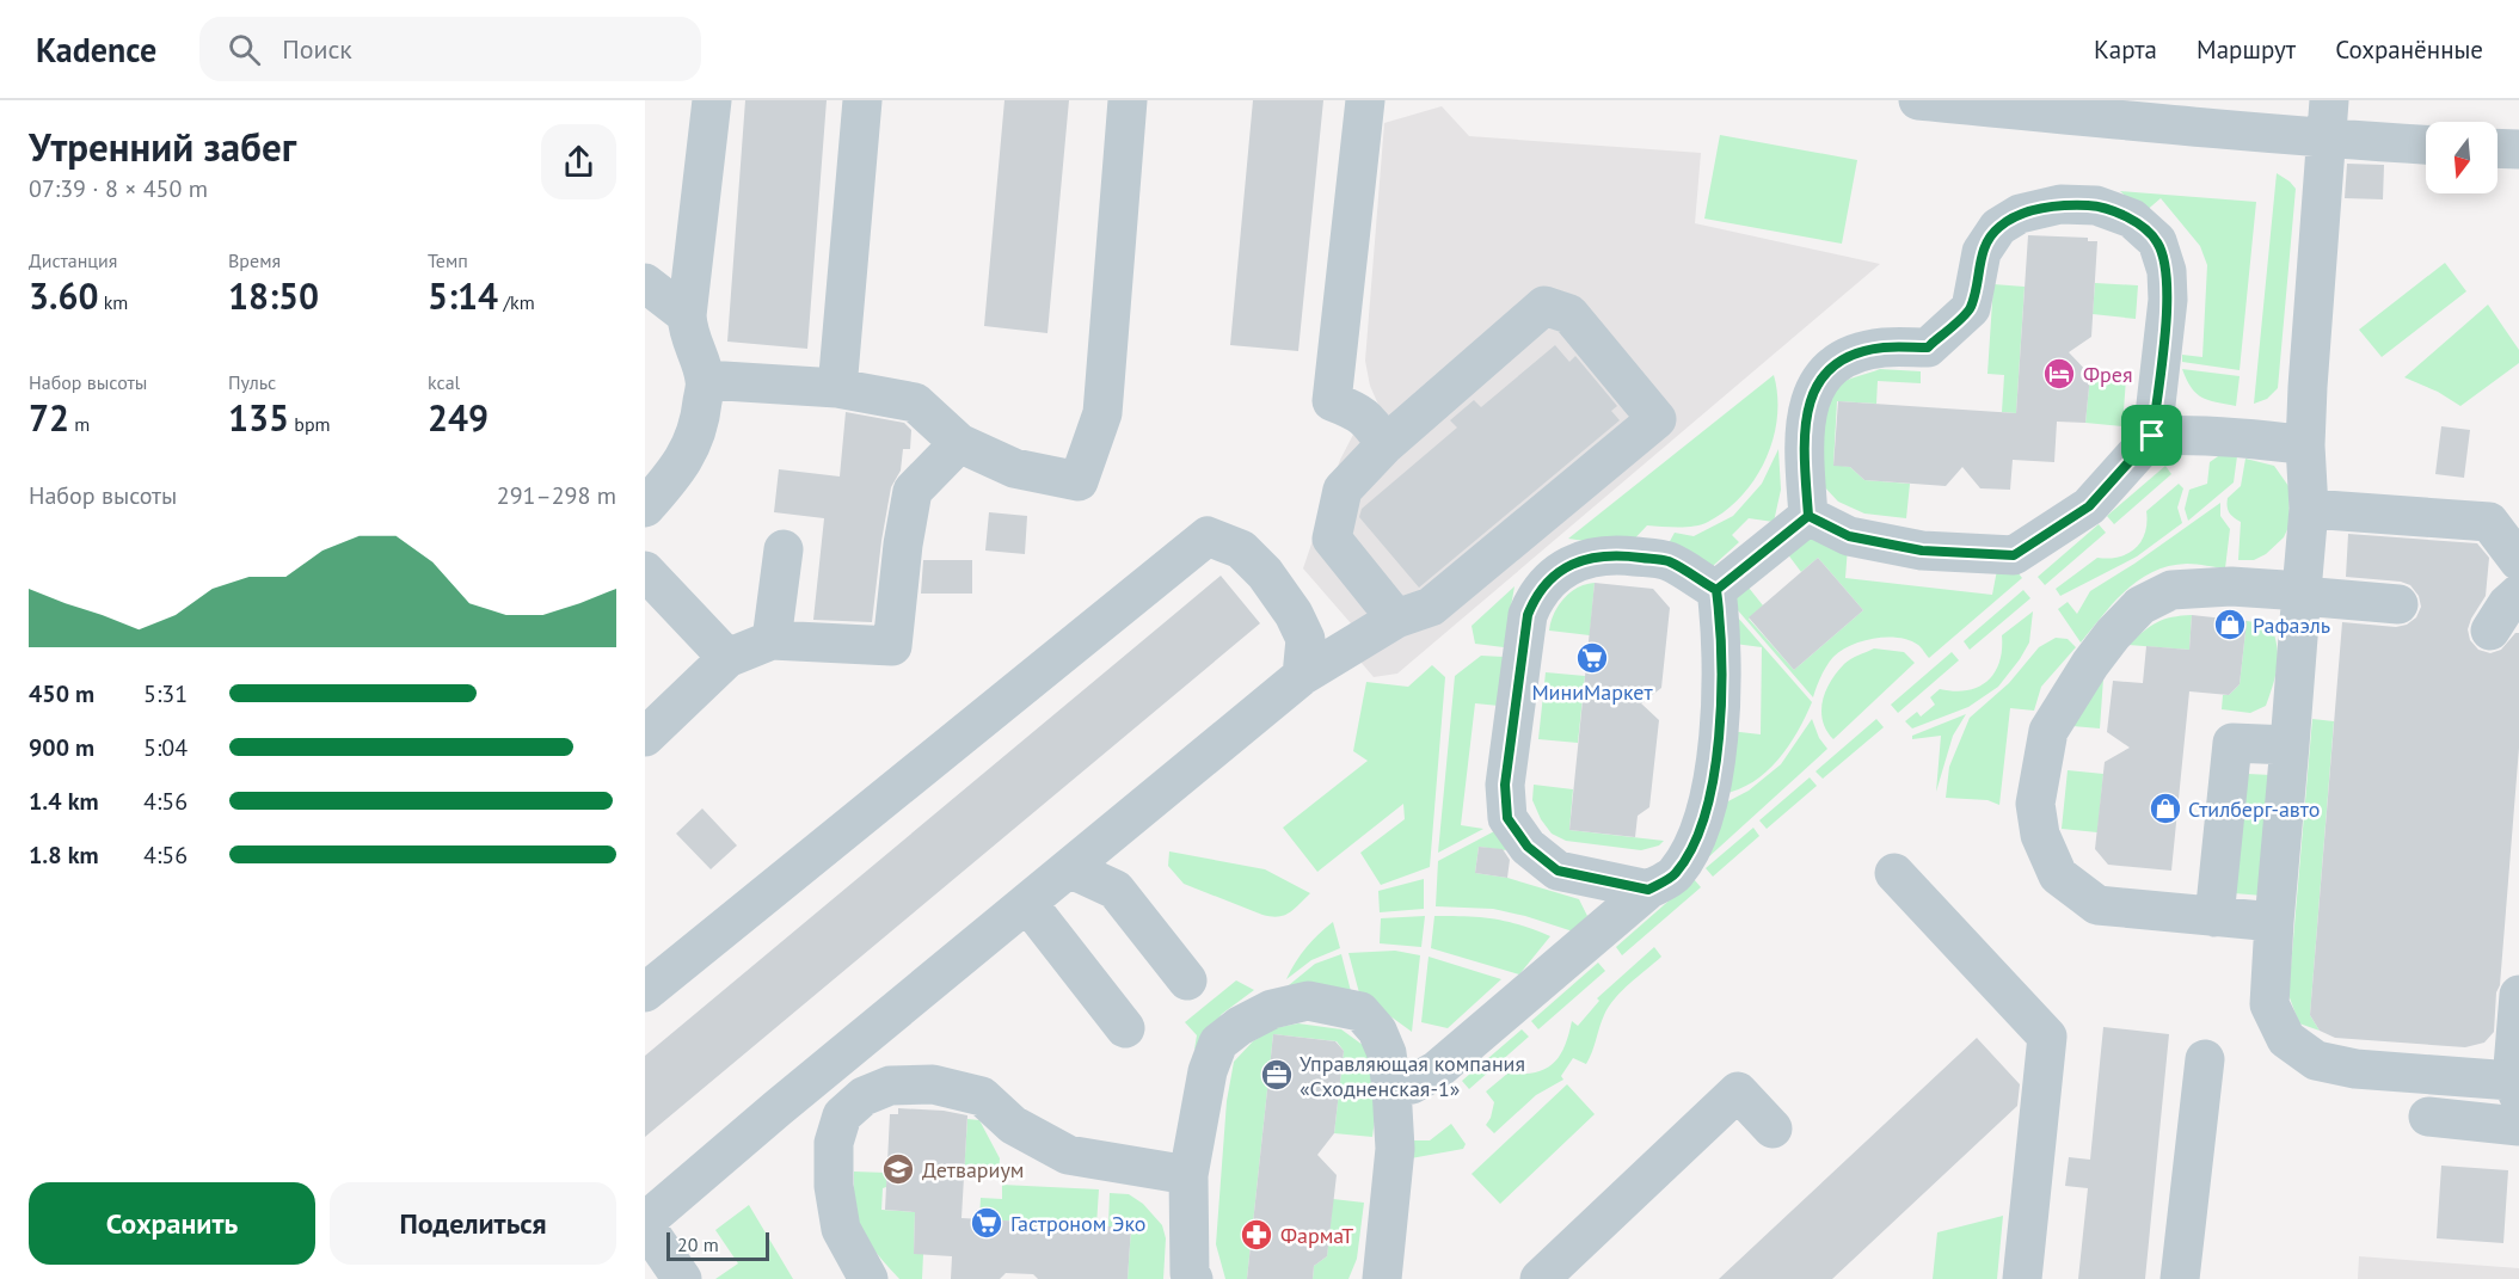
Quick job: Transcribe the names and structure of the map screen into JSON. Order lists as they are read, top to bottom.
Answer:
{
  "places": {
    "hotel": ["Фрея"],
    "shop": ["Рафаэль", "Стилберг-авто"],
    "supermarket": ["МиниМаркет", "Гастроном Эко"],
    "office": ["Управляющая компания «Сходненская-1»"],
    "school or university": ["Детвариум"],
    "pharmacy": ["ФармаТ"]
  },
  "scale_bar": "20 m",
  "north": "bottom",
  "page": {
    "header": "Kadence",
    "search": "Поиск",
    "nav": ["Карта", "Маршрут", "Сохранённые"],
    "heading": ["Утренний забег", "07:39 · 8 × 450 m"],
    "stats": [
      ["Дистанция", "3.60 km"],
      ["Время", "18:50"],
      ["Темп", "5:14 /km"],
      ["Набор высоты", "72 m"],
      ["Пульс", "135 bpm"],
      ["kcal", "249"]
    ],
    "chart": ["Набор высоты", "291–298 m"],
    "list": [
      {
        "name": "450 m",
        "note": "5:31"
      },
      {
        "name": "900 m",
        "note": "5:04"
      },
      {
        "name": "1.4 km",
        "note": "4:56"
      },
      {
        "name": "1.8 km",
        "note": "4:56"
      }
    ],
    "buttons": ["Сохранить", "Поделиться"],
    "scale": "20 m"
  }
}
